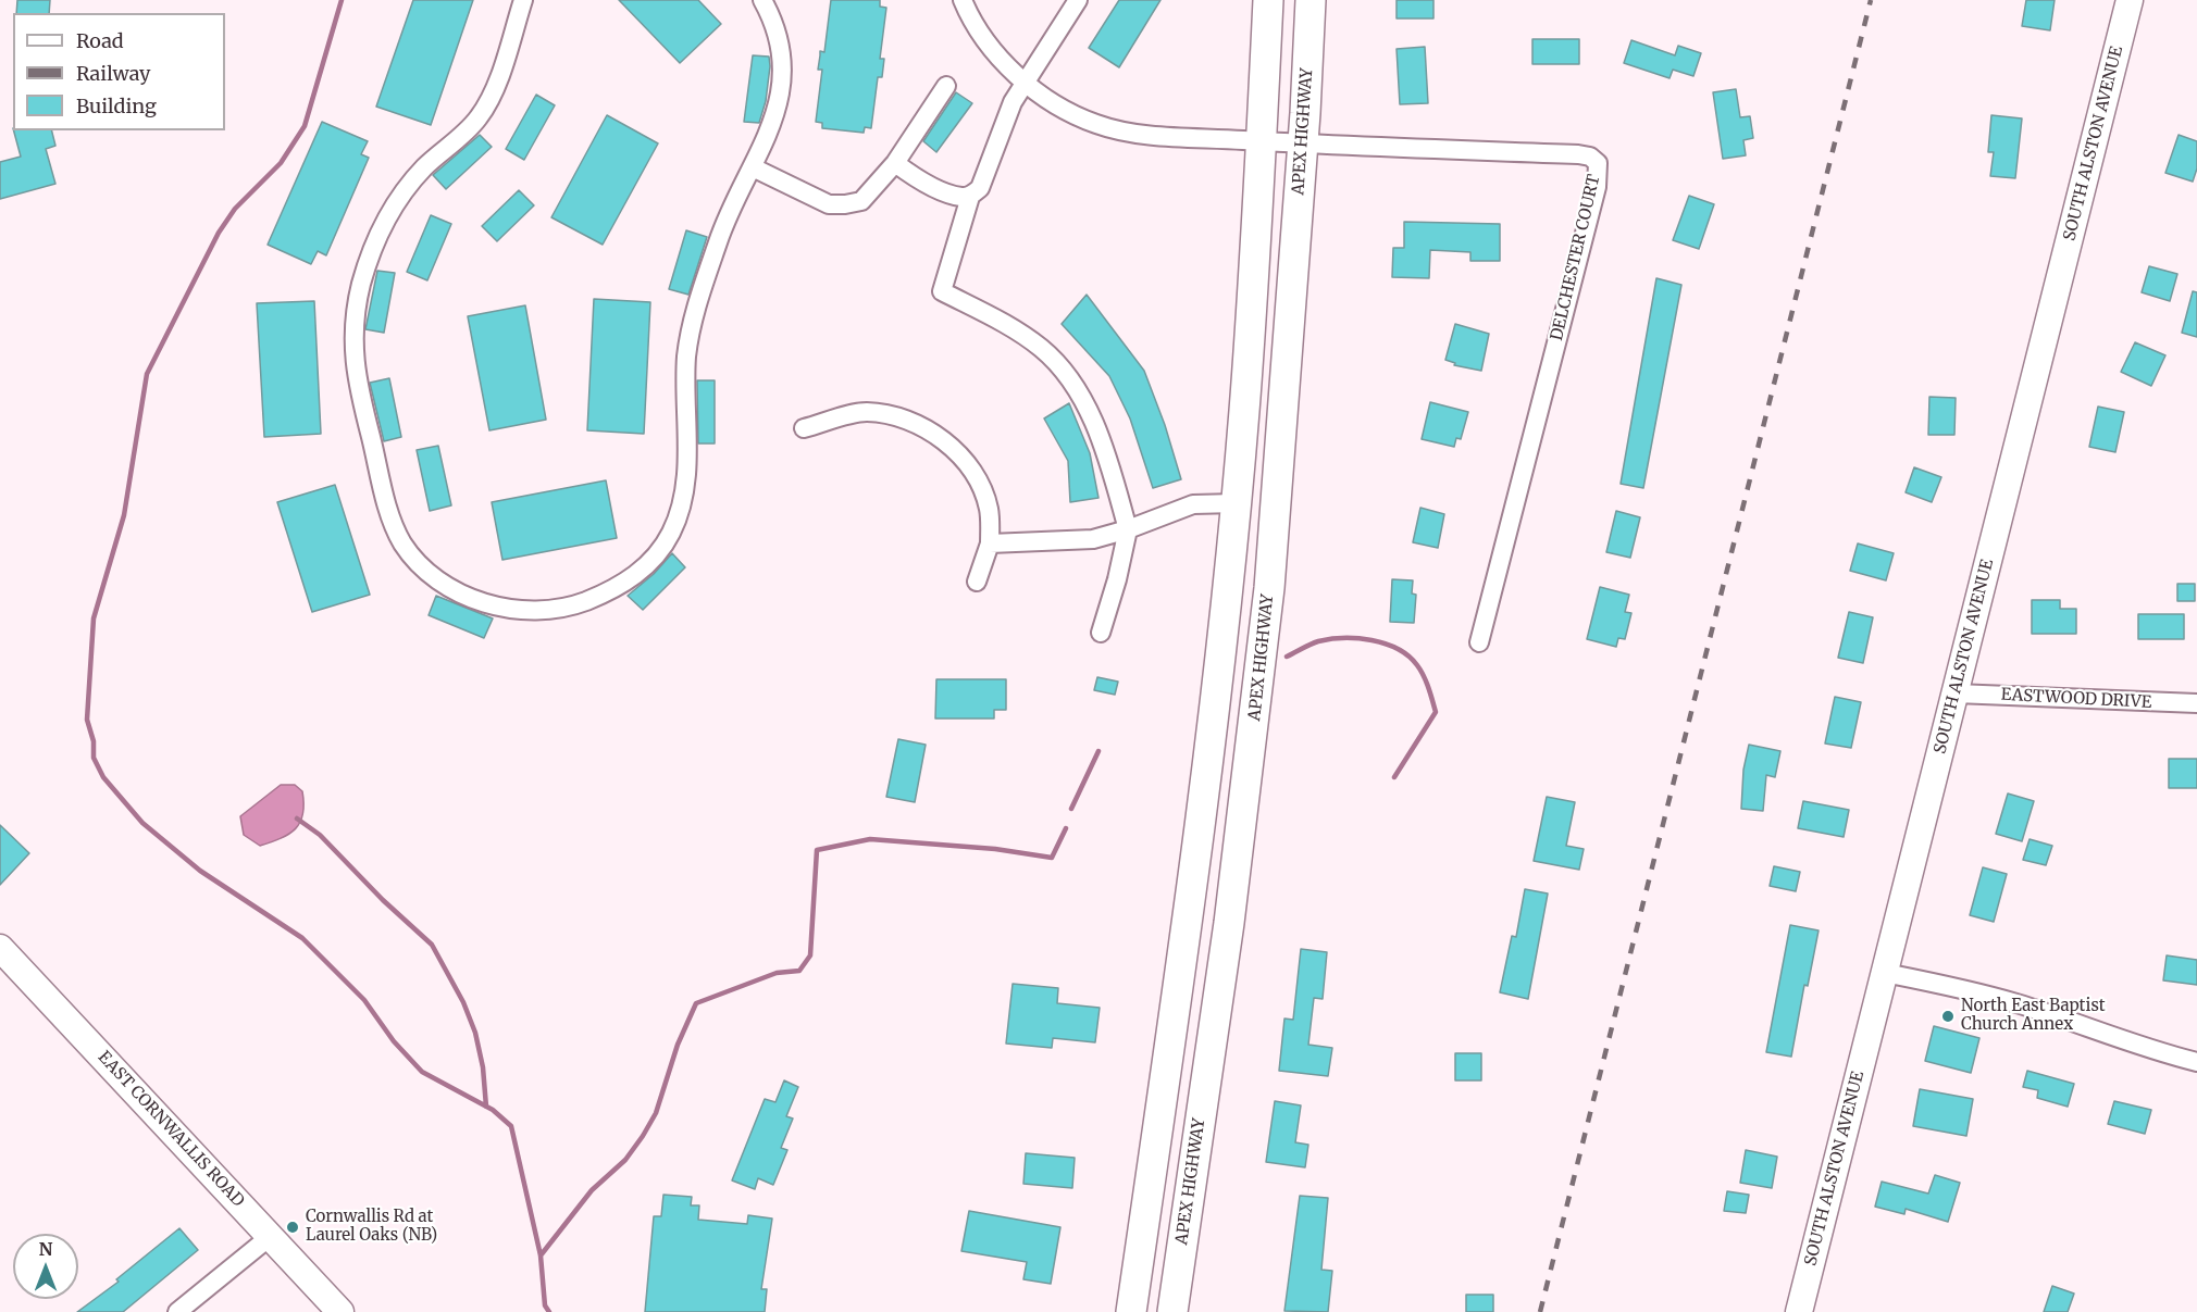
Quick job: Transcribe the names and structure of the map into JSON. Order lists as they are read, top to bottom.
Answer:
{
  "streets": {
    "main road": ["APEX HIGHWAY"],
    "street": [
      "SOUTH ALSTON AVENUE",
      "DELCHESTER COURT",
      "EASTWOOD DRIVE",
      "EAST CORNWALLIS ROAD"
    ]
  },
  "crossings": [
    ["APEX HIGHWAY", "DELCHESTER COURT"],
    ["SOUTH ALSTON AVENUE", "EASTWOOD DRIVE"]
  ],
  "places": ["North East Baptist Church Annex", "Cornwallis Rd at Laurel Oaks (NB)"],
  "legend": ["Road", "Railway", "Building"],
  "north": "top"
}
